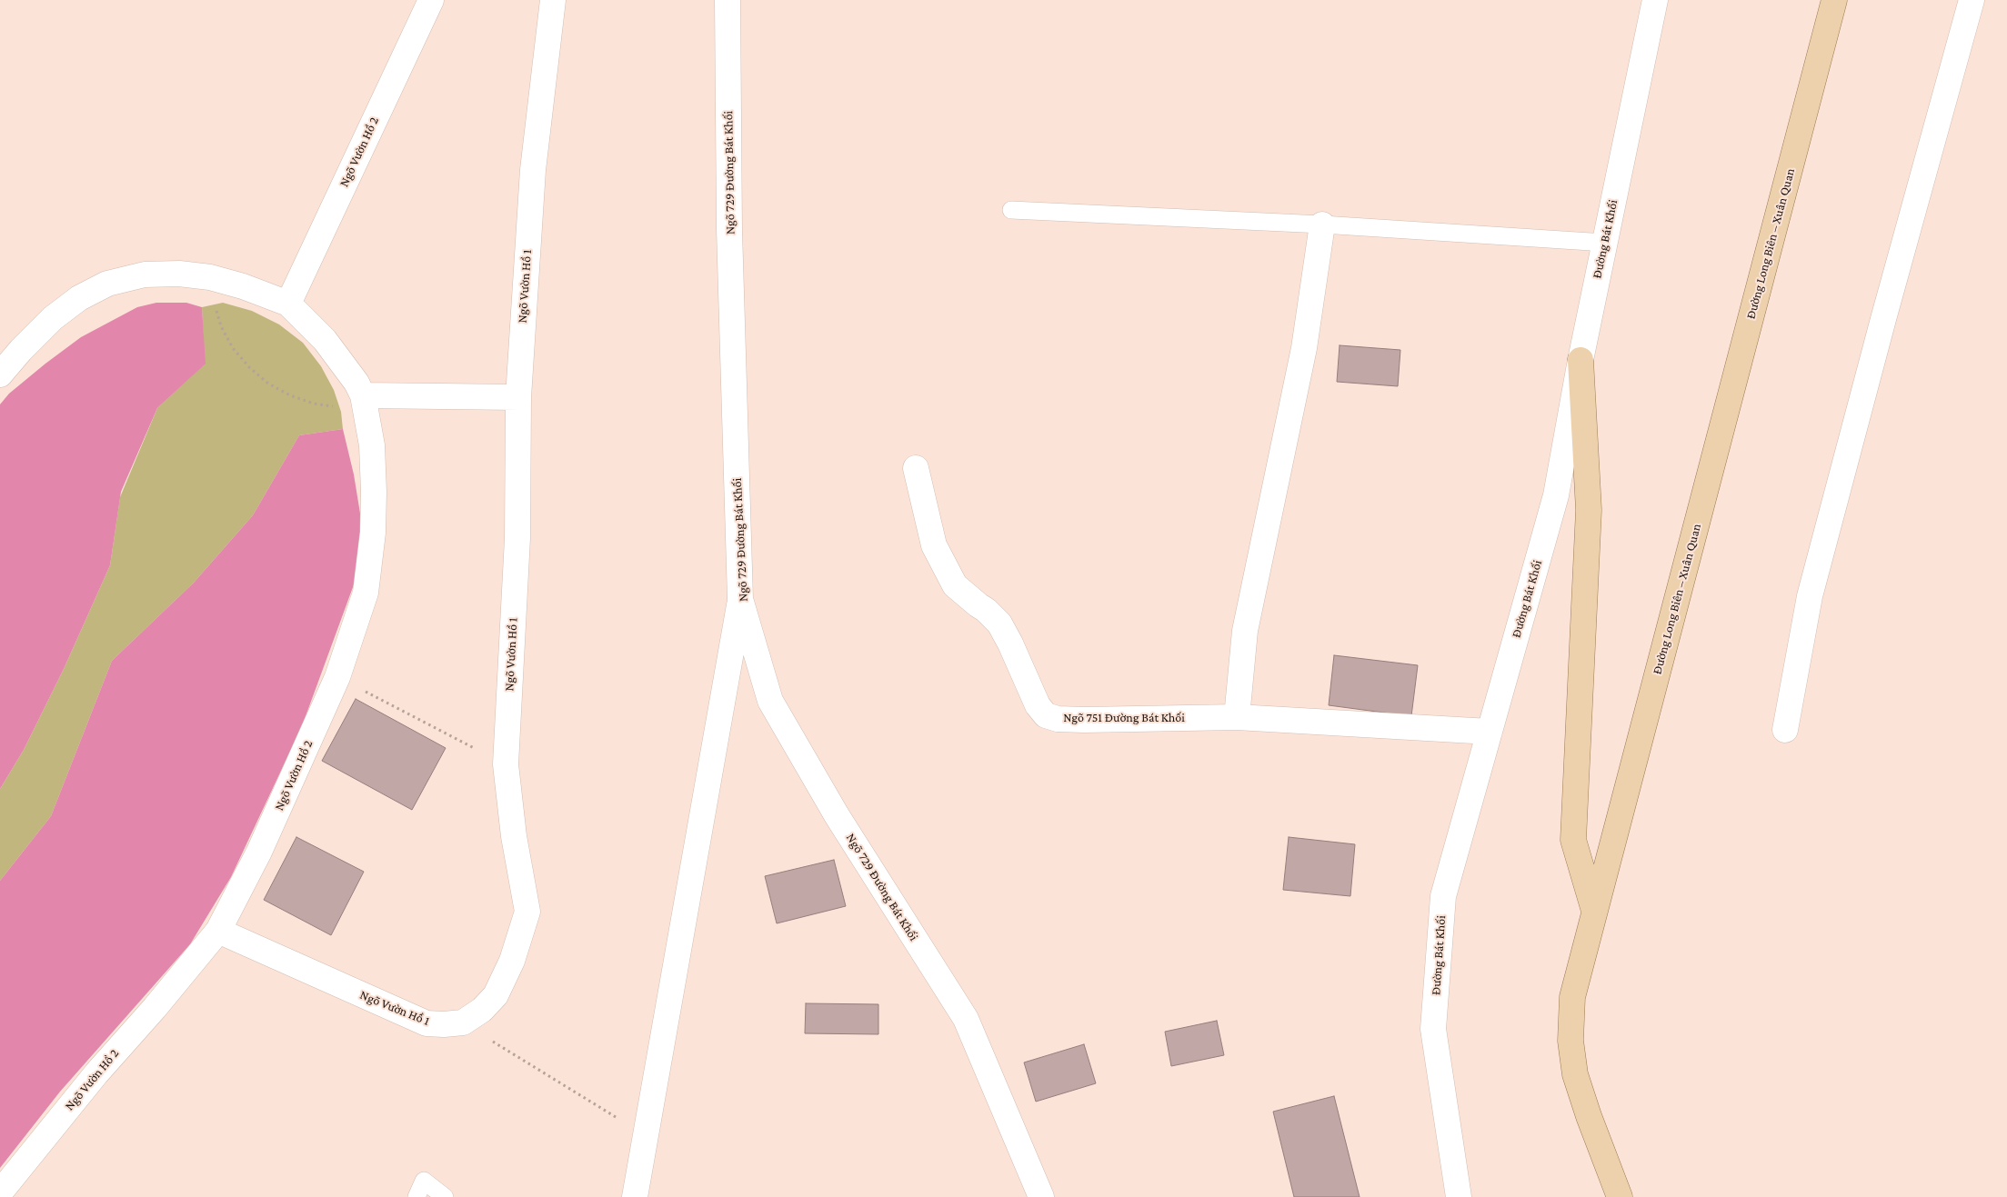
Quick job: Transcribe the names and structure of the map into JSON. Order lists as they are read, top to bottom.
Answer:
{
  "streets": {
    "main road": ["Đường Long Biên – Xuân Quan"],
    "street": [
      "Ngõ Vườn Hồ 2",
      "Ngõ 729 Đường Bát Khối",
      "Đường Bát Khối",
      "Ngõ Vườn Hồ 1",
      "Ngõ 751 Đường Bát Khối"
    ]
  },
  "crossings": [
    ["Ngõ Vườn Hồ 2", "Ngõ Vườn Hồ 1"],
    ["Đường Bát Khối", "Ngõ 751 Đường Bát Khối"]
  ]
}
